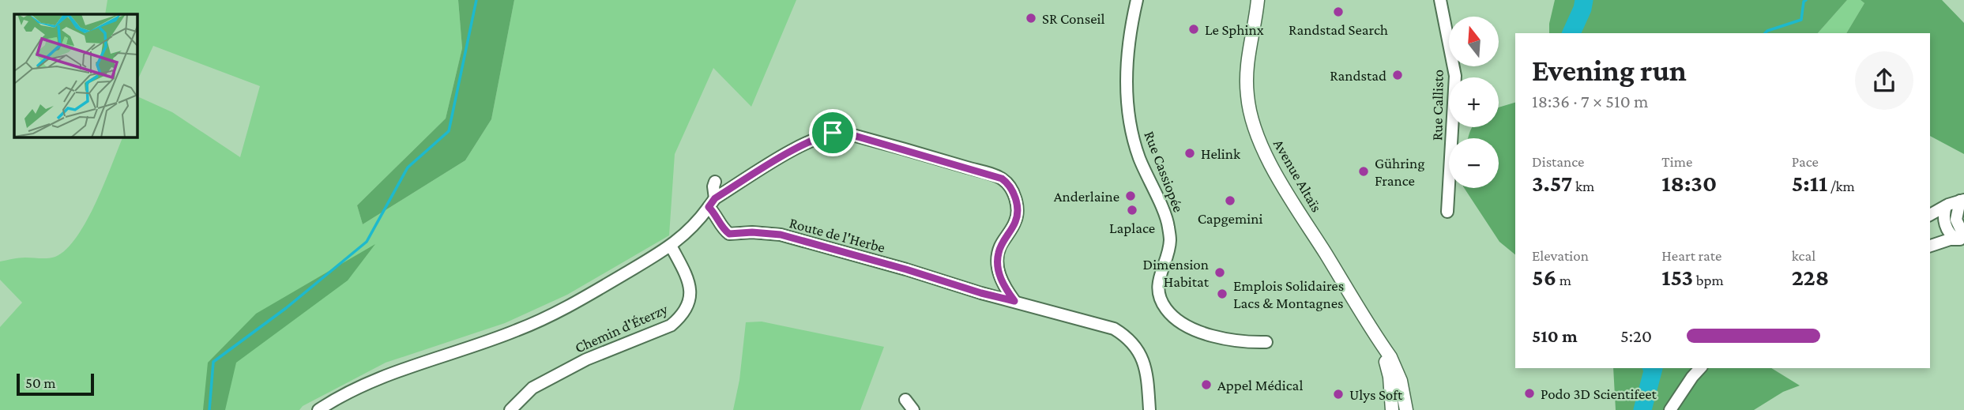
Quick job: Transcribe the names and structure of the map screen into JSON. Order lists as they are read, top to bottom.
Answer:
{
  "streets": {
    "street": [
      "Rue Callisto",
      "Rue Cassiopée",
      "Avenue Altaïs",
      "Route de l'Herbe",
      "Chemin d'Éterzy"
    ]
  },
  "places": [
    "Randstad Search",
    "SR Conseil",
    "Le Sphinx",
    "Randstad",
    "Helink",
    "Gühring France",
    "Anderlaine",
    "Capgemini",
    "Laplace",
    "Dimension Habitat",
    "Emplois Solidaires Lacs & Montagnes",
    "Appel Médical",
    "Podo 3D Scientifeet",
    "Ulys Soft"
  ],
  "scale_bar": "50 m",
  "north": "top",
  "page": {
    "map_buttons": ["+", "−"],
    "heading": ["Evening run", "18:36 · 7 × 510 m"],
    "stats": [
      ["Distance", "3.57 km"],
      ["Time", "18:30"],
      ["Pace", "5:11 /km"],
      ["Elevation", "56 m"],
      ["Heart rate", "153 bpm"],
      ["kcal", "228"]
    ],
    "list": [
      {
        "name": "510 m",
        "note": "5:20"
      }
    ],
    "scale": "50 m"
  }
}
